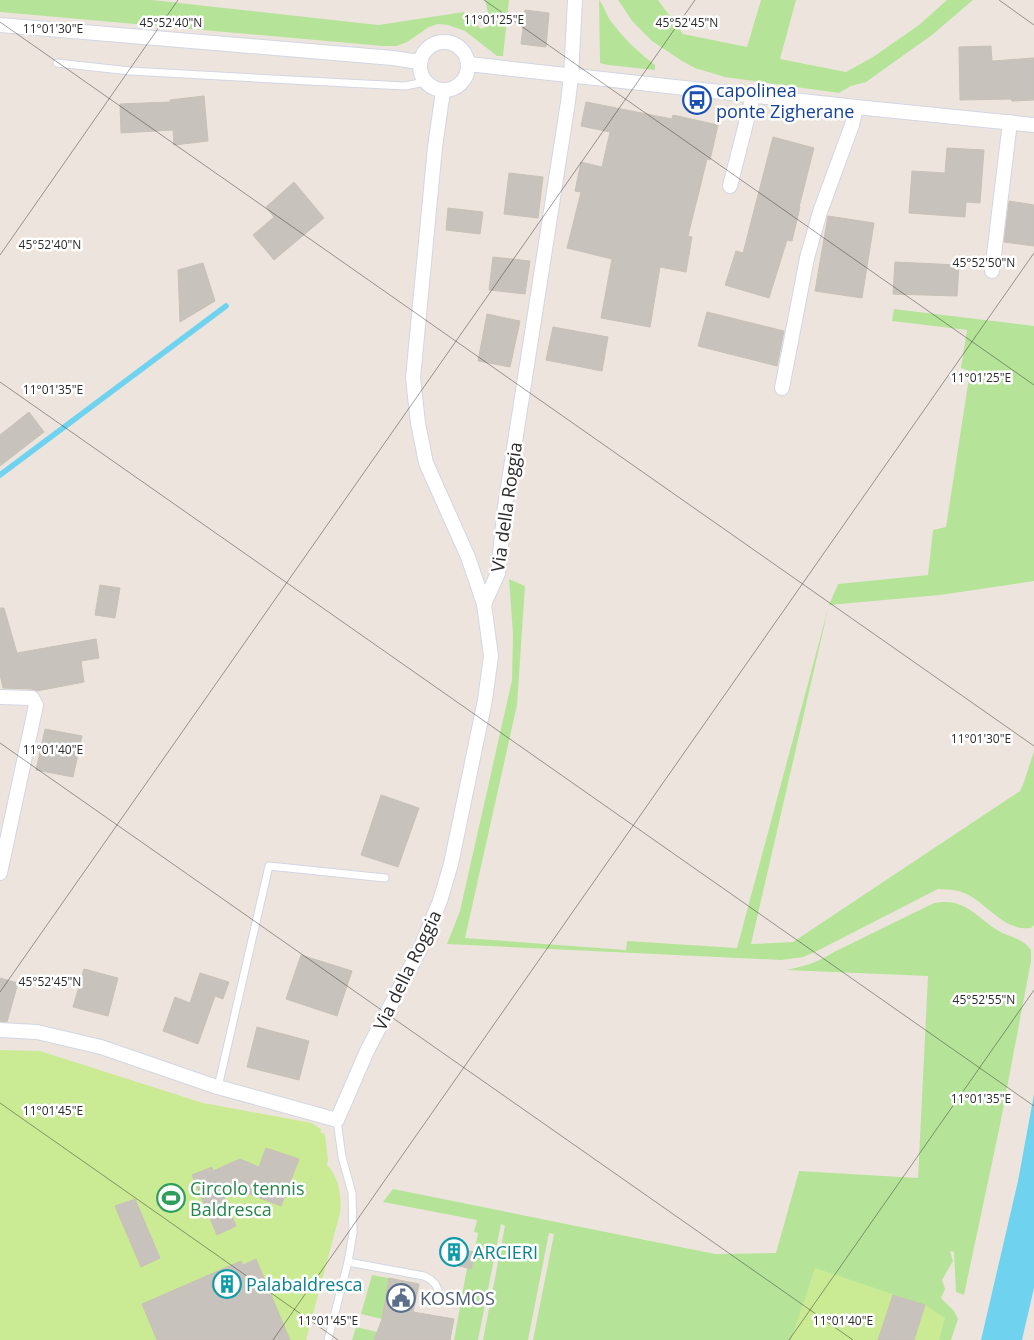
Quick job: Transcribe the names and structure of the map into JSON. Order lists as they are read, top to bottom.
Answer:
{
  "streets": {
    "street": ["Via della Roggia"]
  },
  "places": {
    "bus stop": ["capolinea ponte Zigherane"],
    "sports": ["Circolo tennis Baldresca"],
    "building": ["ARCIERI", "Palabaldresca"],
    "public building": ["KOSMOS"]
  },
  "coordinates": [
    "11°01'25\"E",
    "45°52'40\"N",
    "45°52'45\"N",
    "11°01'30\"E",
    "45°52'50\"N",
    "11°01'35\"E",
    "11°01'40\"E",
    "45°52'55\"N",
    "11°01'45\"E"
  ]
}
